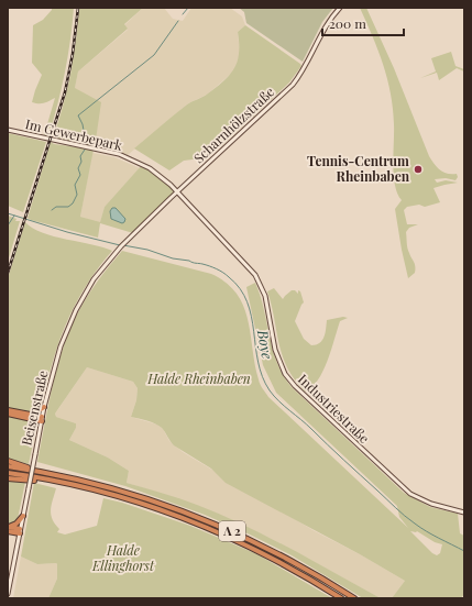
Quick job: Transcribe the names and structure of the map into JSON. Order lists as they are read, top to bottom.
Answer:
{
  "streets": {
    "highway": ["A 2"],
    "main road": [
      "Scharnhölzstraße",
      "Im Gewerbepark",
      "Beisenstraße",
      "Industriestraße"
    ]
  },
  "crossings": [
    ["Scharnhölzstraße", "Im Gewerbepark"],
    ["Scharnhölzstraße", "Beisenstraße"],
    ["Scharnhölzstraße", "Industriestraße"],
    ["Im Gewerbepark", "Industriestraße"]
  ],
  "water": ["Boye"],
  "parks": ["Halde Rheinbaben", "Halde Ellinghorst"],
  "places": ["Tennis-Centrum Rheinbaben"],
  "scale_bar": "200 m"
}
